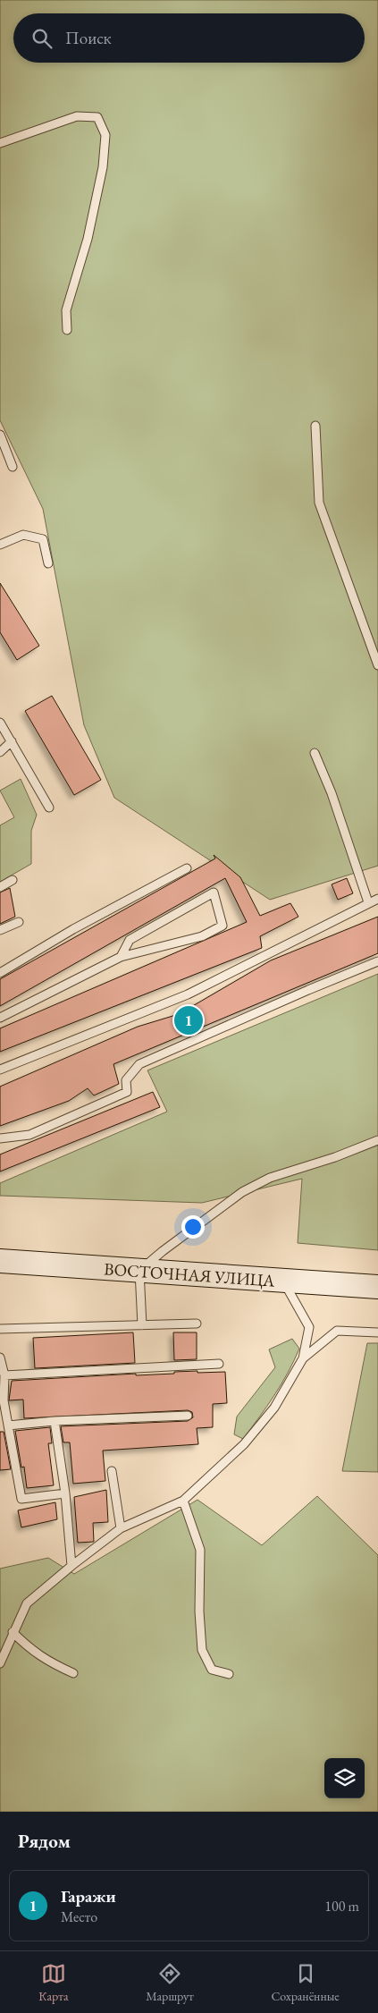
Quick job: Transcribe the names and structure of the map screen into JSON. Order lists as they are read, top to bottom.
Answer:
{
  "streets": {
    "main road": ["ВОСТОЧНАЯ УЛИЦА"]
  },
  "page": {
    "search": "Поиск",
    "pins": "1",
    "heading": "Рядом",
    "list": [
      {
        "mark": "1",
        "name": "Гаражи",
        "note": "Место",
        "value": "100 m"
      }
    ],
    "nav": ["Карта", "Маршрут", "Сохранённые"]
  }
}
